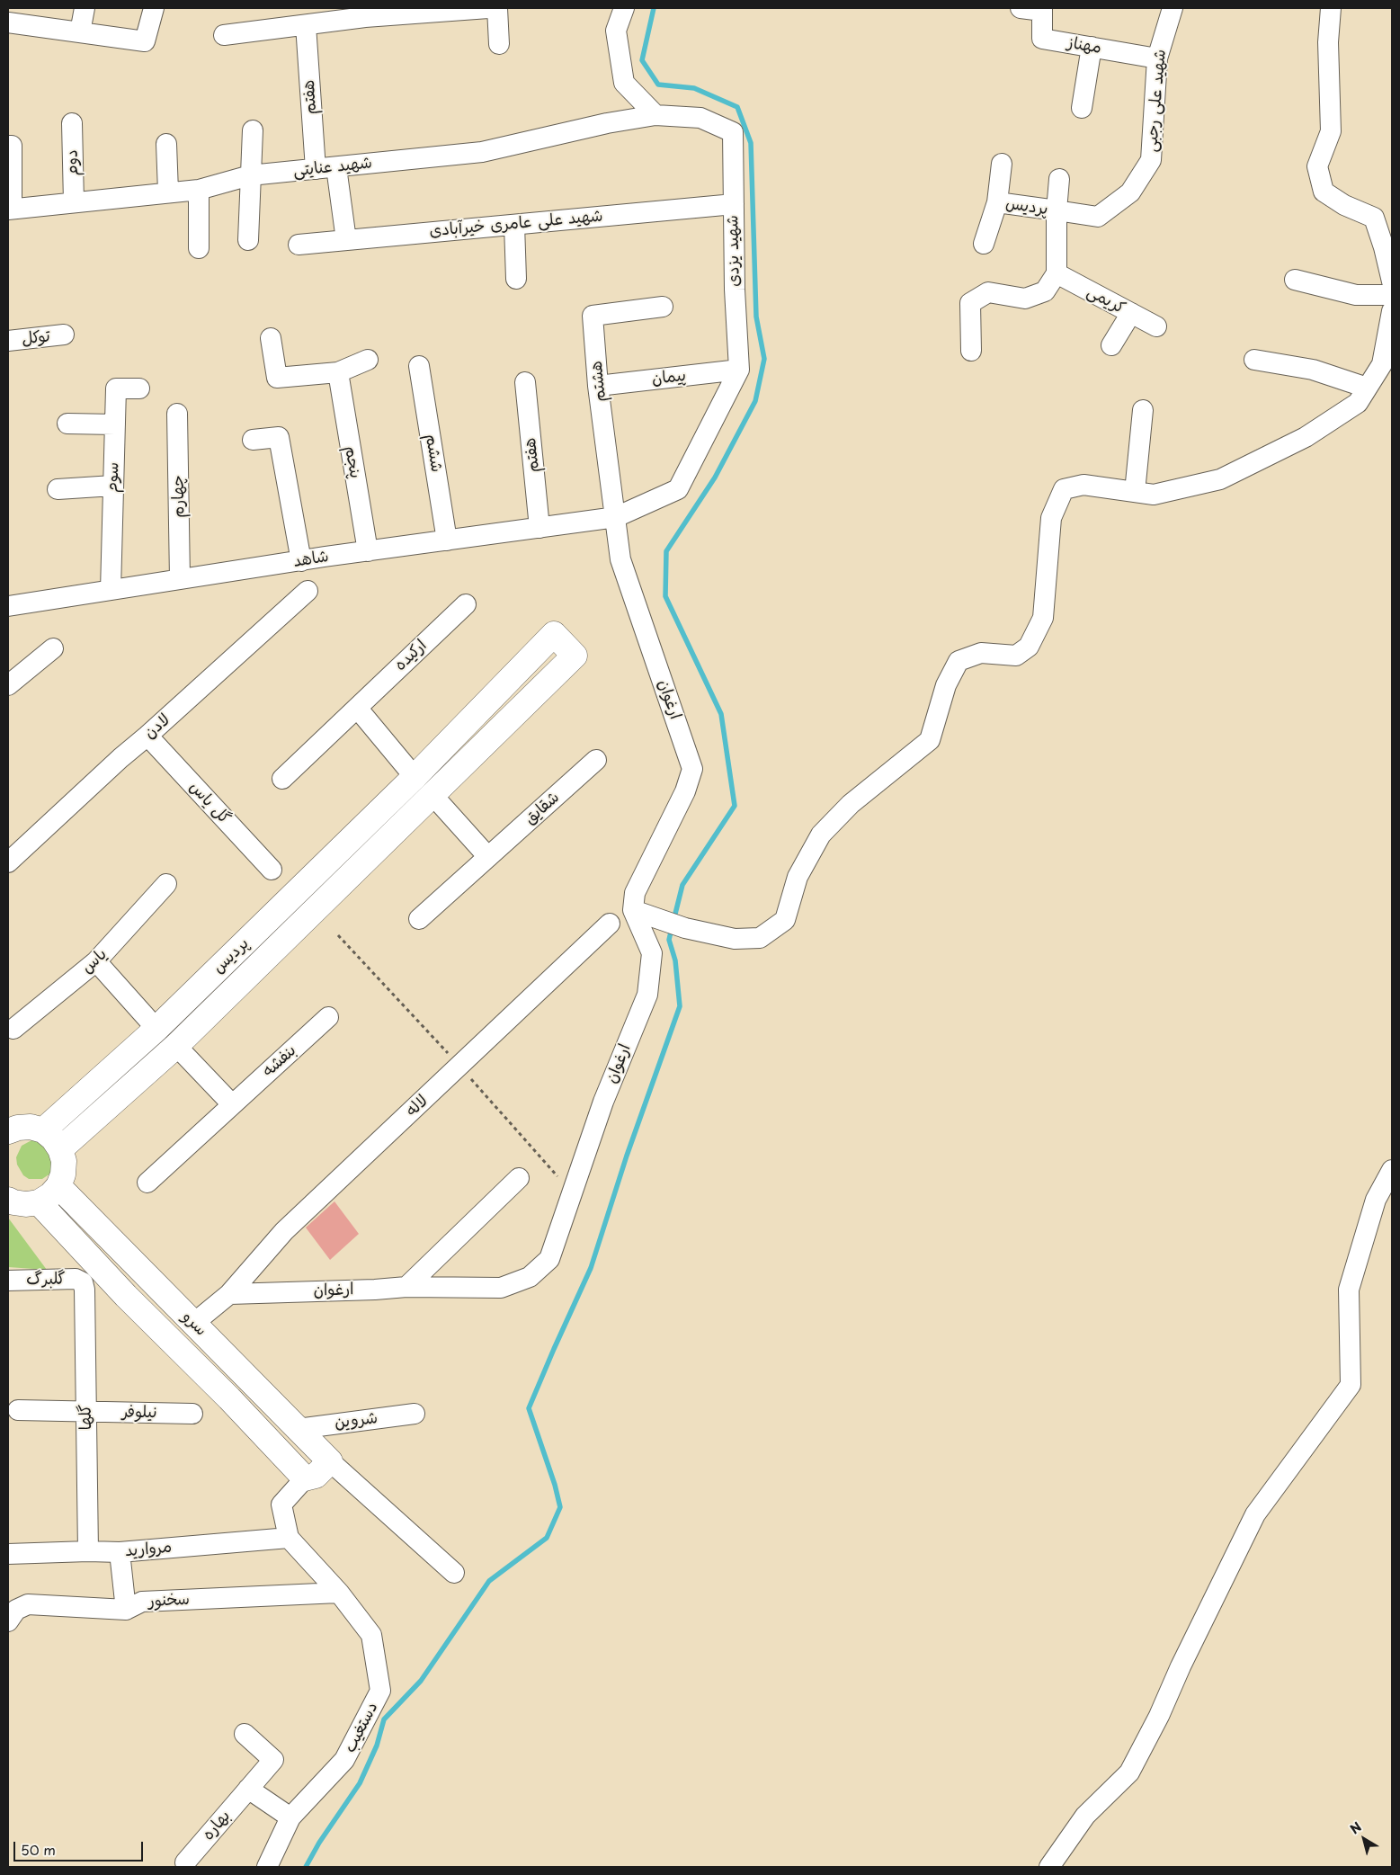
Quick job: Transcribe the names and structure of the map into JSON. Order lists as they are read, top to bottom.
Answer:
{
  "streets": {
    "street": [
      "مهناز",
      "هفتم",
      "شهید علی رجبی",
      "دوم",
      "شهید عنایتی",
      "پردیس",
      "شهید علی عامری خیرآبادی",
      "شهید یزدی",
      "کریمی",
      "توکل",
      "پیمان",
      "هشتم",
      "ششم",
      "پنجم",
      "سوم",
      "چهارم",
      "شاهد",
      "ارکیده",
      "ارغوان",
      "لادن",
      "گل یاس",
      "شقایق",
      "یاس",
      "بنفشه",
      "لاله",
      "گلبرگ",
      "سرو",
      "نیلوفر",
      "گلها",
      "شروین",
      "مروارید",
      "سخنور",
      "دستغیب",
      "بهاره"
    ]
  },
  "crossings": [
    ["مهناز", "شهید علی رجبی"],
    ["هفتم", "شهید عنایتی"],
    ["هفتم", "شاهد"],
    ["شهید علی رجبی", "پردیس"],
    ["دوم", "شهید عنایتی"],
    ["شهید عنایتی", "شهید یزدی"],
    ["شهید علی عامری خیرآبادی", "شهید یزدی"],
    ["شهید یزدی", "پیمان"],
    ["پیمان", "هشتم"],
    ["هشتم", "شاهد"],
    ["هشتم", "ارغوان"],
    ["ششم", "شاهد"],
    ["پنجم", "شاهد"],
    ["سوم", "شاهد"],
    ["چهارم", "شاهد"],
    ["شاهد", "ارغوان"],
    ["ارغوان", "لاله"],
    ["لادن", "گل یاس"],
    ["گلبرگ", "گلها"],
    ["سرو", "شروین"],
    ["نیلوفر", "گلها"],
    ["گلها", "مروارید"],
    ["مروارید", "دستغیب"],
    ["سخنور", "دستغیب"]
  ],
  "scale_bar": "50 m",
  "north": "top left"
}
